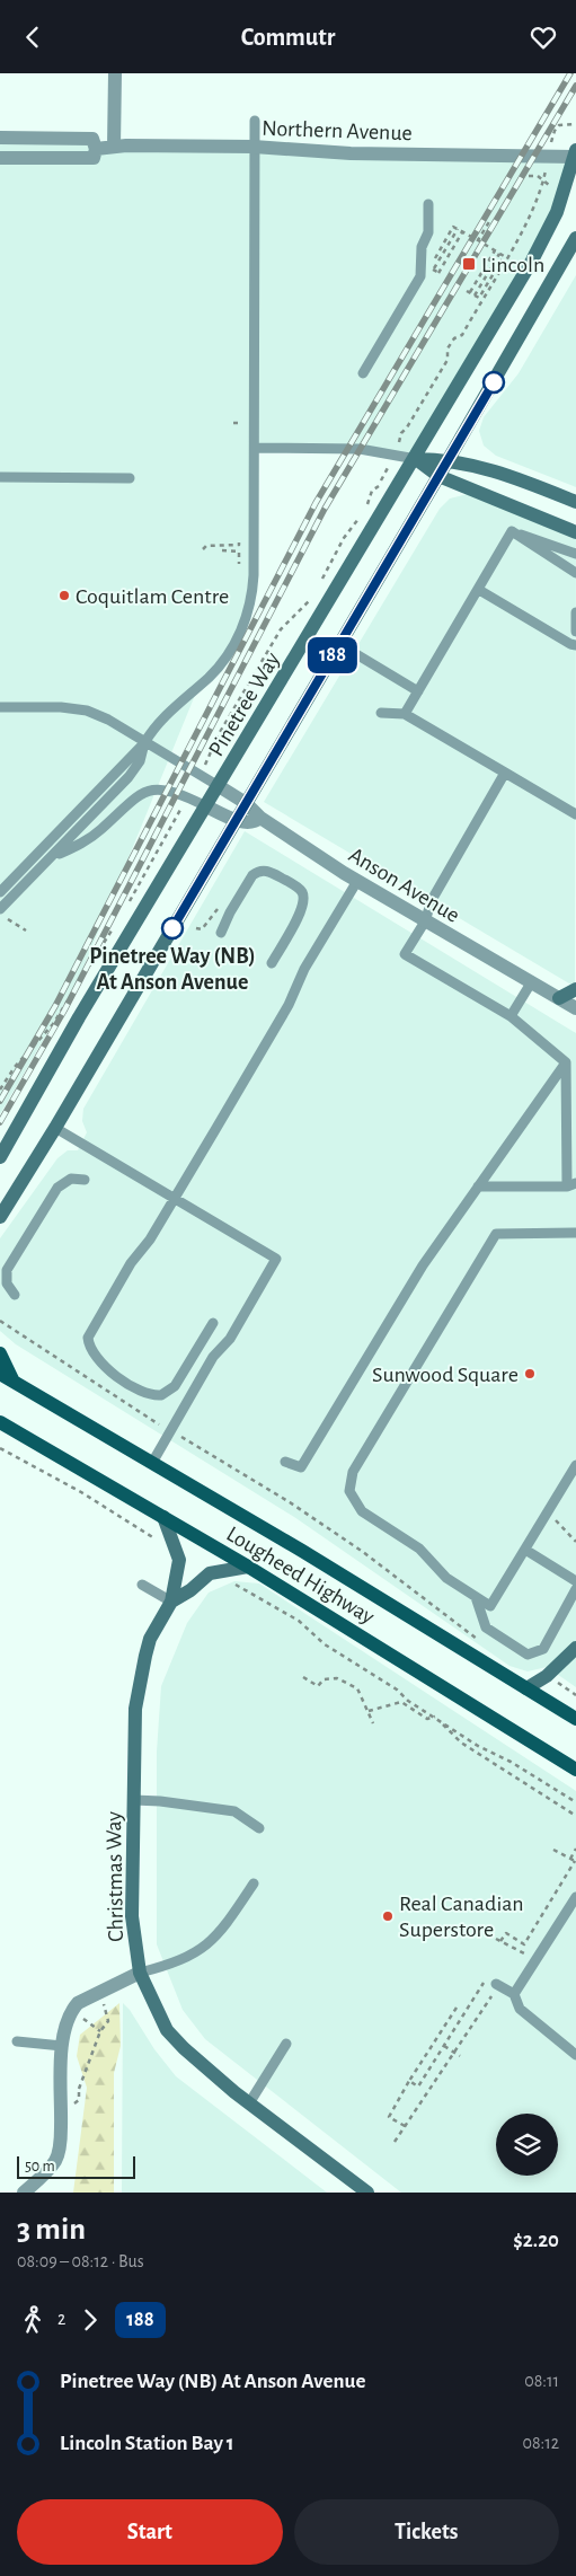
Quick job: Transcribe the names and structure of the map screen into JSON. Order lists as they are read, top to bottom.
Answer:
{
  "streets": {
    "main road": ["Pinetree Way", "Lougheed Highway", "Christmas Way"],
    "street": ["Northern Avenue", "Anson Avenue"]
  },
  "crossings": [
    ["Northern Avenue", "Pinetree Way"],
    ["Pinetree Way", "Anson Avenue"],
    ["Lougheed Highway", "Christmas Way"]
  ],
  "places": {
    "transit": ["Lincoln"],
    "other": [
      "Coquitlam Centre",
      "Pinetree Way (NB) At Anson Avenue",
      "Sunwood Square",
      "Real Canadian Superstore"
    ]
  },
  "lines": ["bus line 188"],
  "scale_bar": "50 m",
  "page": {
    "header": "Commutr",
    "on_map": "188",
    "scale": "50 m",
    "heading": ["3 min", "08:09 – 08:12 · Bus", "$2.20"],
    "legs": ["2", "188"],
    "list": [
      {
        "name": "Pinetree Way (NB) At Anson Avenue",
        "value": "08:11"
      },
      {
        "name": "Lincoln Station Bay 1",
        "value": "08:12"
      }
    ],
    "buttons": ["Start", "Tickets"]
  }
}
